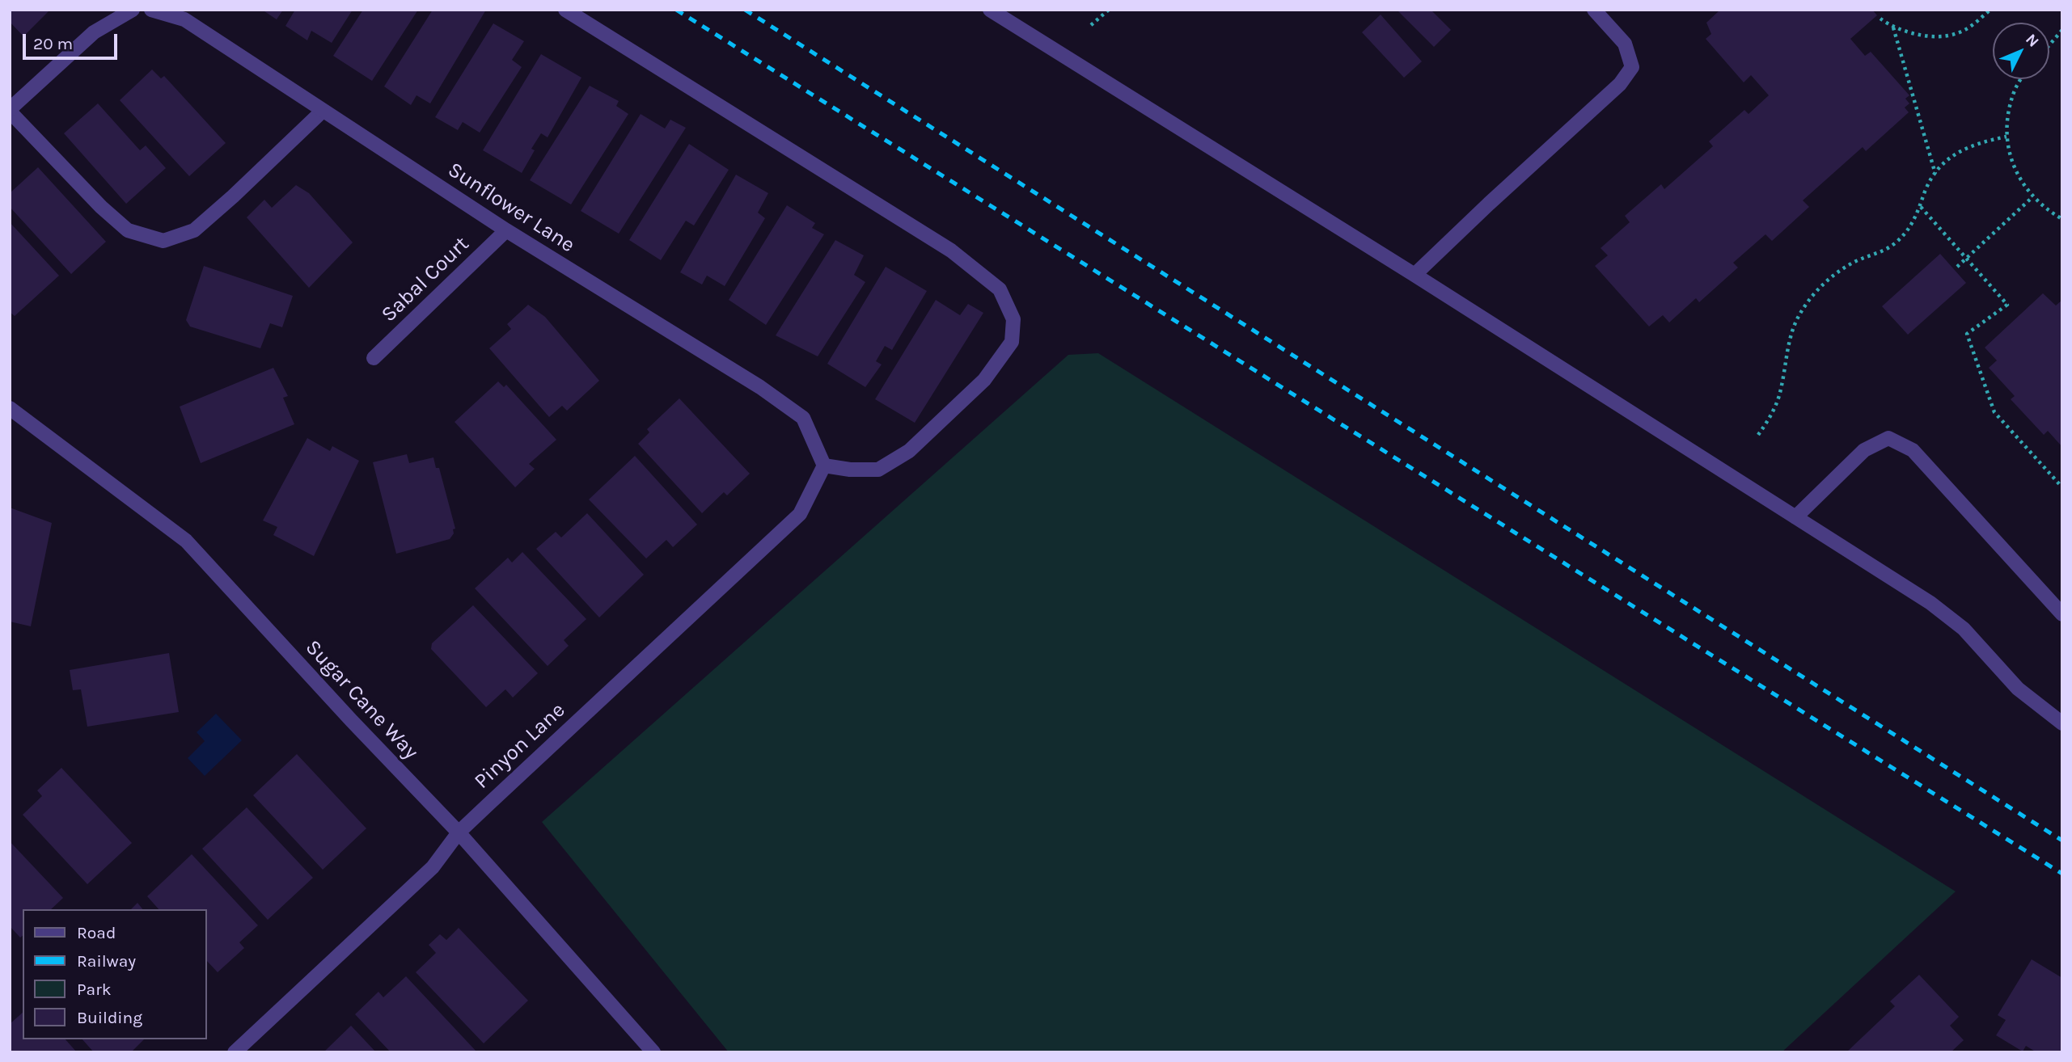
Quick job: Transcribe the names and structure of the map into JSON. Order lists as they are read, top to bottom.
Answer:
{
  "streets": {
    "street": [
      "Sunflower Lane",
      "Sabal Court",
      "Sugar Cane Way",
      "Pinyon Lane"
    ]
  },
  "crossings": [
    ["Sunflower Lane", "Sabal Court"],
    ["Sunflower Lane", "Pinyon Lane"],
    ["Sugar Cane Way", "Pinyon Lane"]
  ],
  "legend": [
    "Road",
    "Railway",
    "Park",
    "Building"
  ],
  "scale_bar": "20 m",
  "north": "top right"
}
